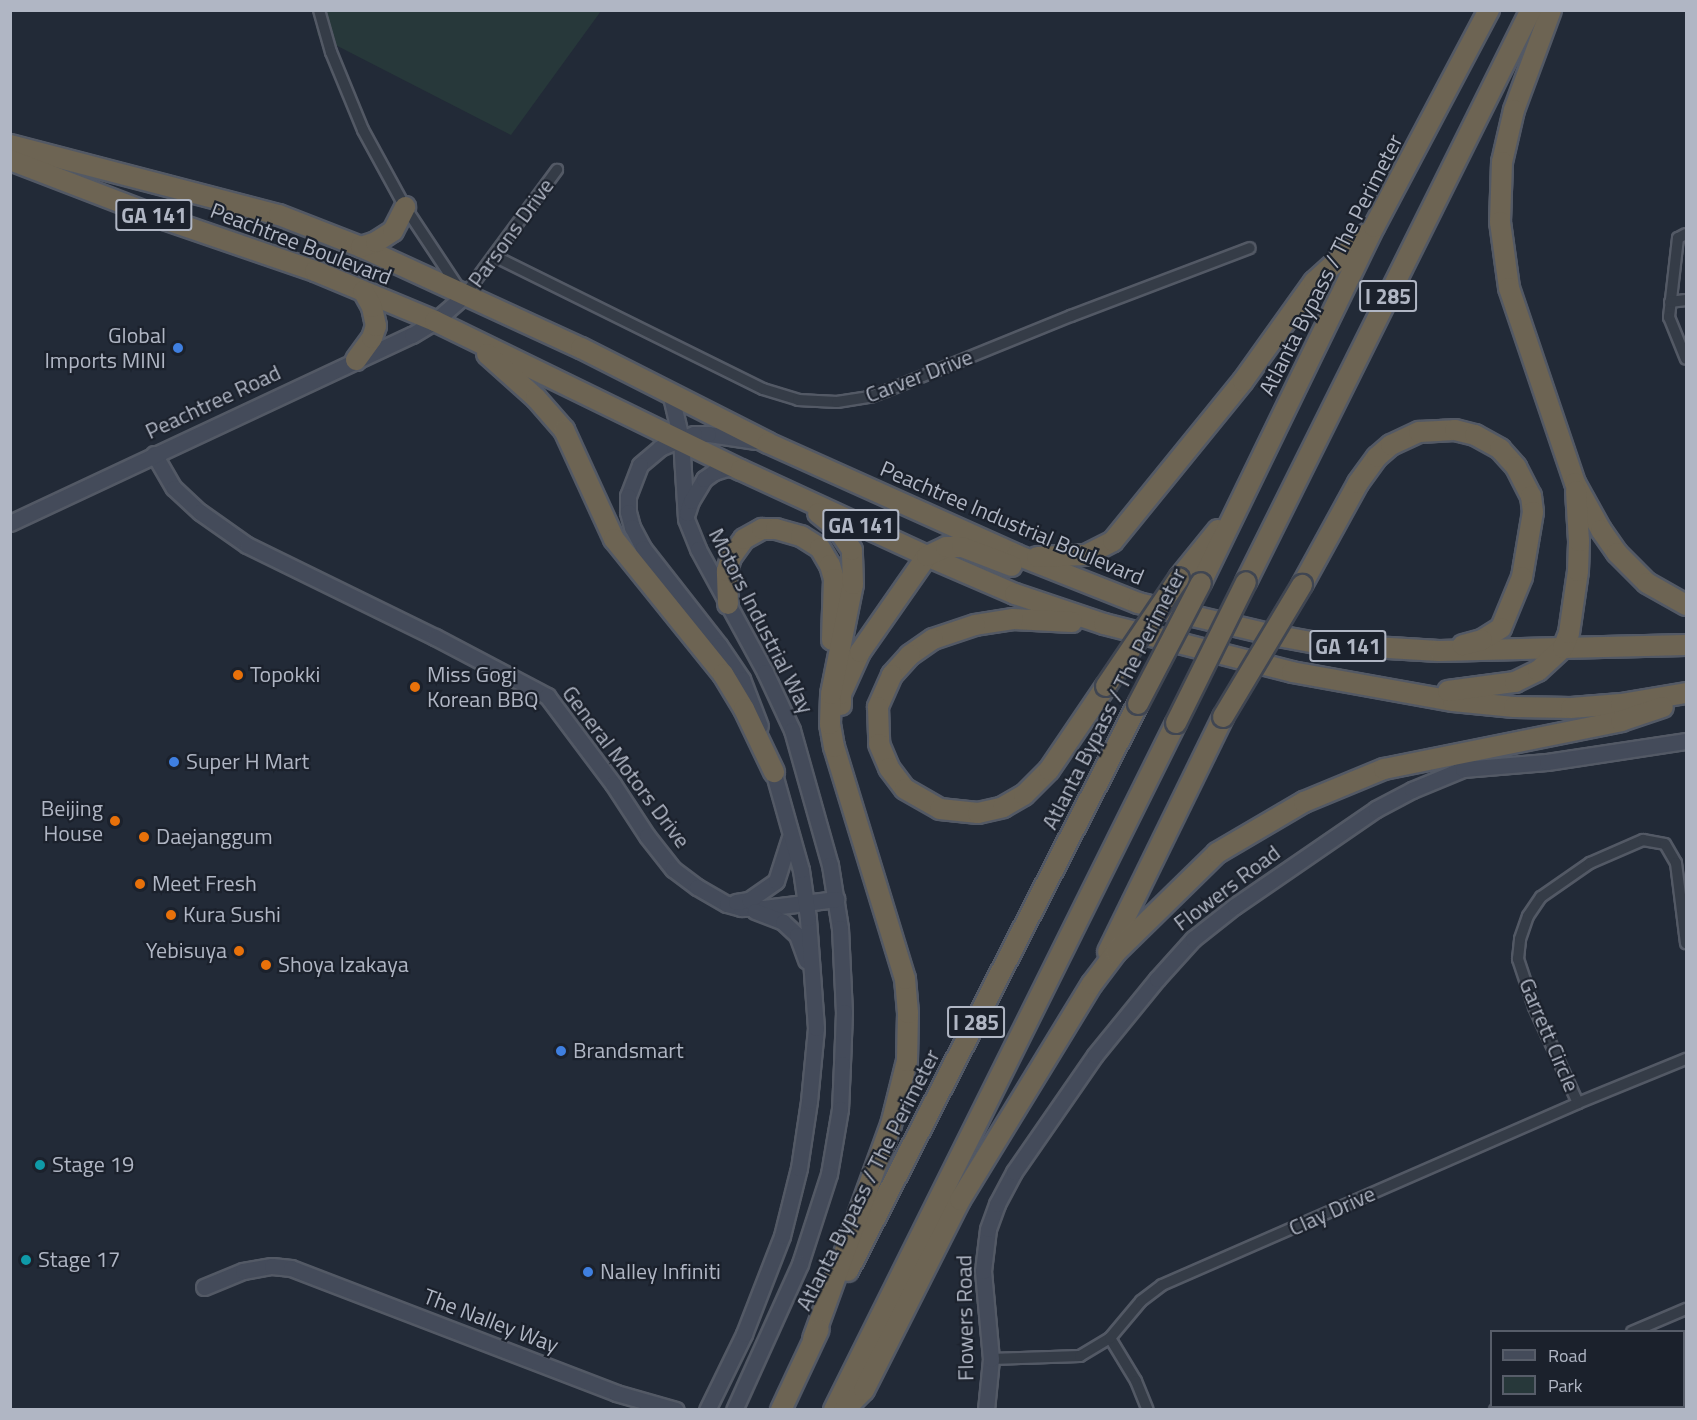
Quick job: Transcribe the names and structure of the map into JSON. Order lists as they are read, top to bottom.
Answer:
{
  "streets": {
    "highway": [
      "GA 141",
      "Peachtree Boulevard",
      "Atlanta Bypass / The Perimeter",
      "I 285",
      "Peachtree Industrial Boulevard"
    ],
    "main road": [
      "Peachtree Road",
      "Motors Industrial Way",
      "General Motors Drive",
      "Flowers Road",
      "The Nalley Way"
    ],
    "street": [
      "Parsons Drive",
      "Carver Drive",
      "Garrett Circle",
      "Clay Drive"
    ]
  },
  "crossings": [
    ["GA 141", "Peachtree Boulevard"],
    ["GA 141", "Motors Industrial Way"],
    ["Parsons Drive", "Peachtree Boulevard"],
    ["Parsons Drive", "Carver Drive"],
    ["Parsons Drive", "Peachtree Road"],
    ["Parsons Drive", "Peachtree Industrial Boulevard"],
    ["Peachtree Boulevard", "Peachtree Road"],
    ["Peachtree Boulevard", "Peachtree Industrial Boulevard"],
    ["Peachtree Road", "Peachtree Industrial Boulevard"],
    ["Peachtree Road", "General Motors Drive"],
    ["Peachtree Industrial Boulevard", "Motors Industrial Way"],
    ["Motors Industrial Way", "General Motors Drive"],
    ["Flowers Road", "Clay Drive"],
    ["Garrett Circle", "Clay Drive"]
  ],
  "places": [
    "Global Imports MINI",
    "Topokki",
    "Miss Gogi Korean BBQ",
    "Super H Mart",
    "Beijing House",
    "Daejanggum",
    "Meet Fresh",
    "Kura Sushi",
    "Yebisuya",
    "Shoya Izakaya",
    "Brandsmart",
    "Stage 19",
    "Stage 17",
    "Nalley Infiniti"
  ],
  "legend": ["Road", "Park"]
}
